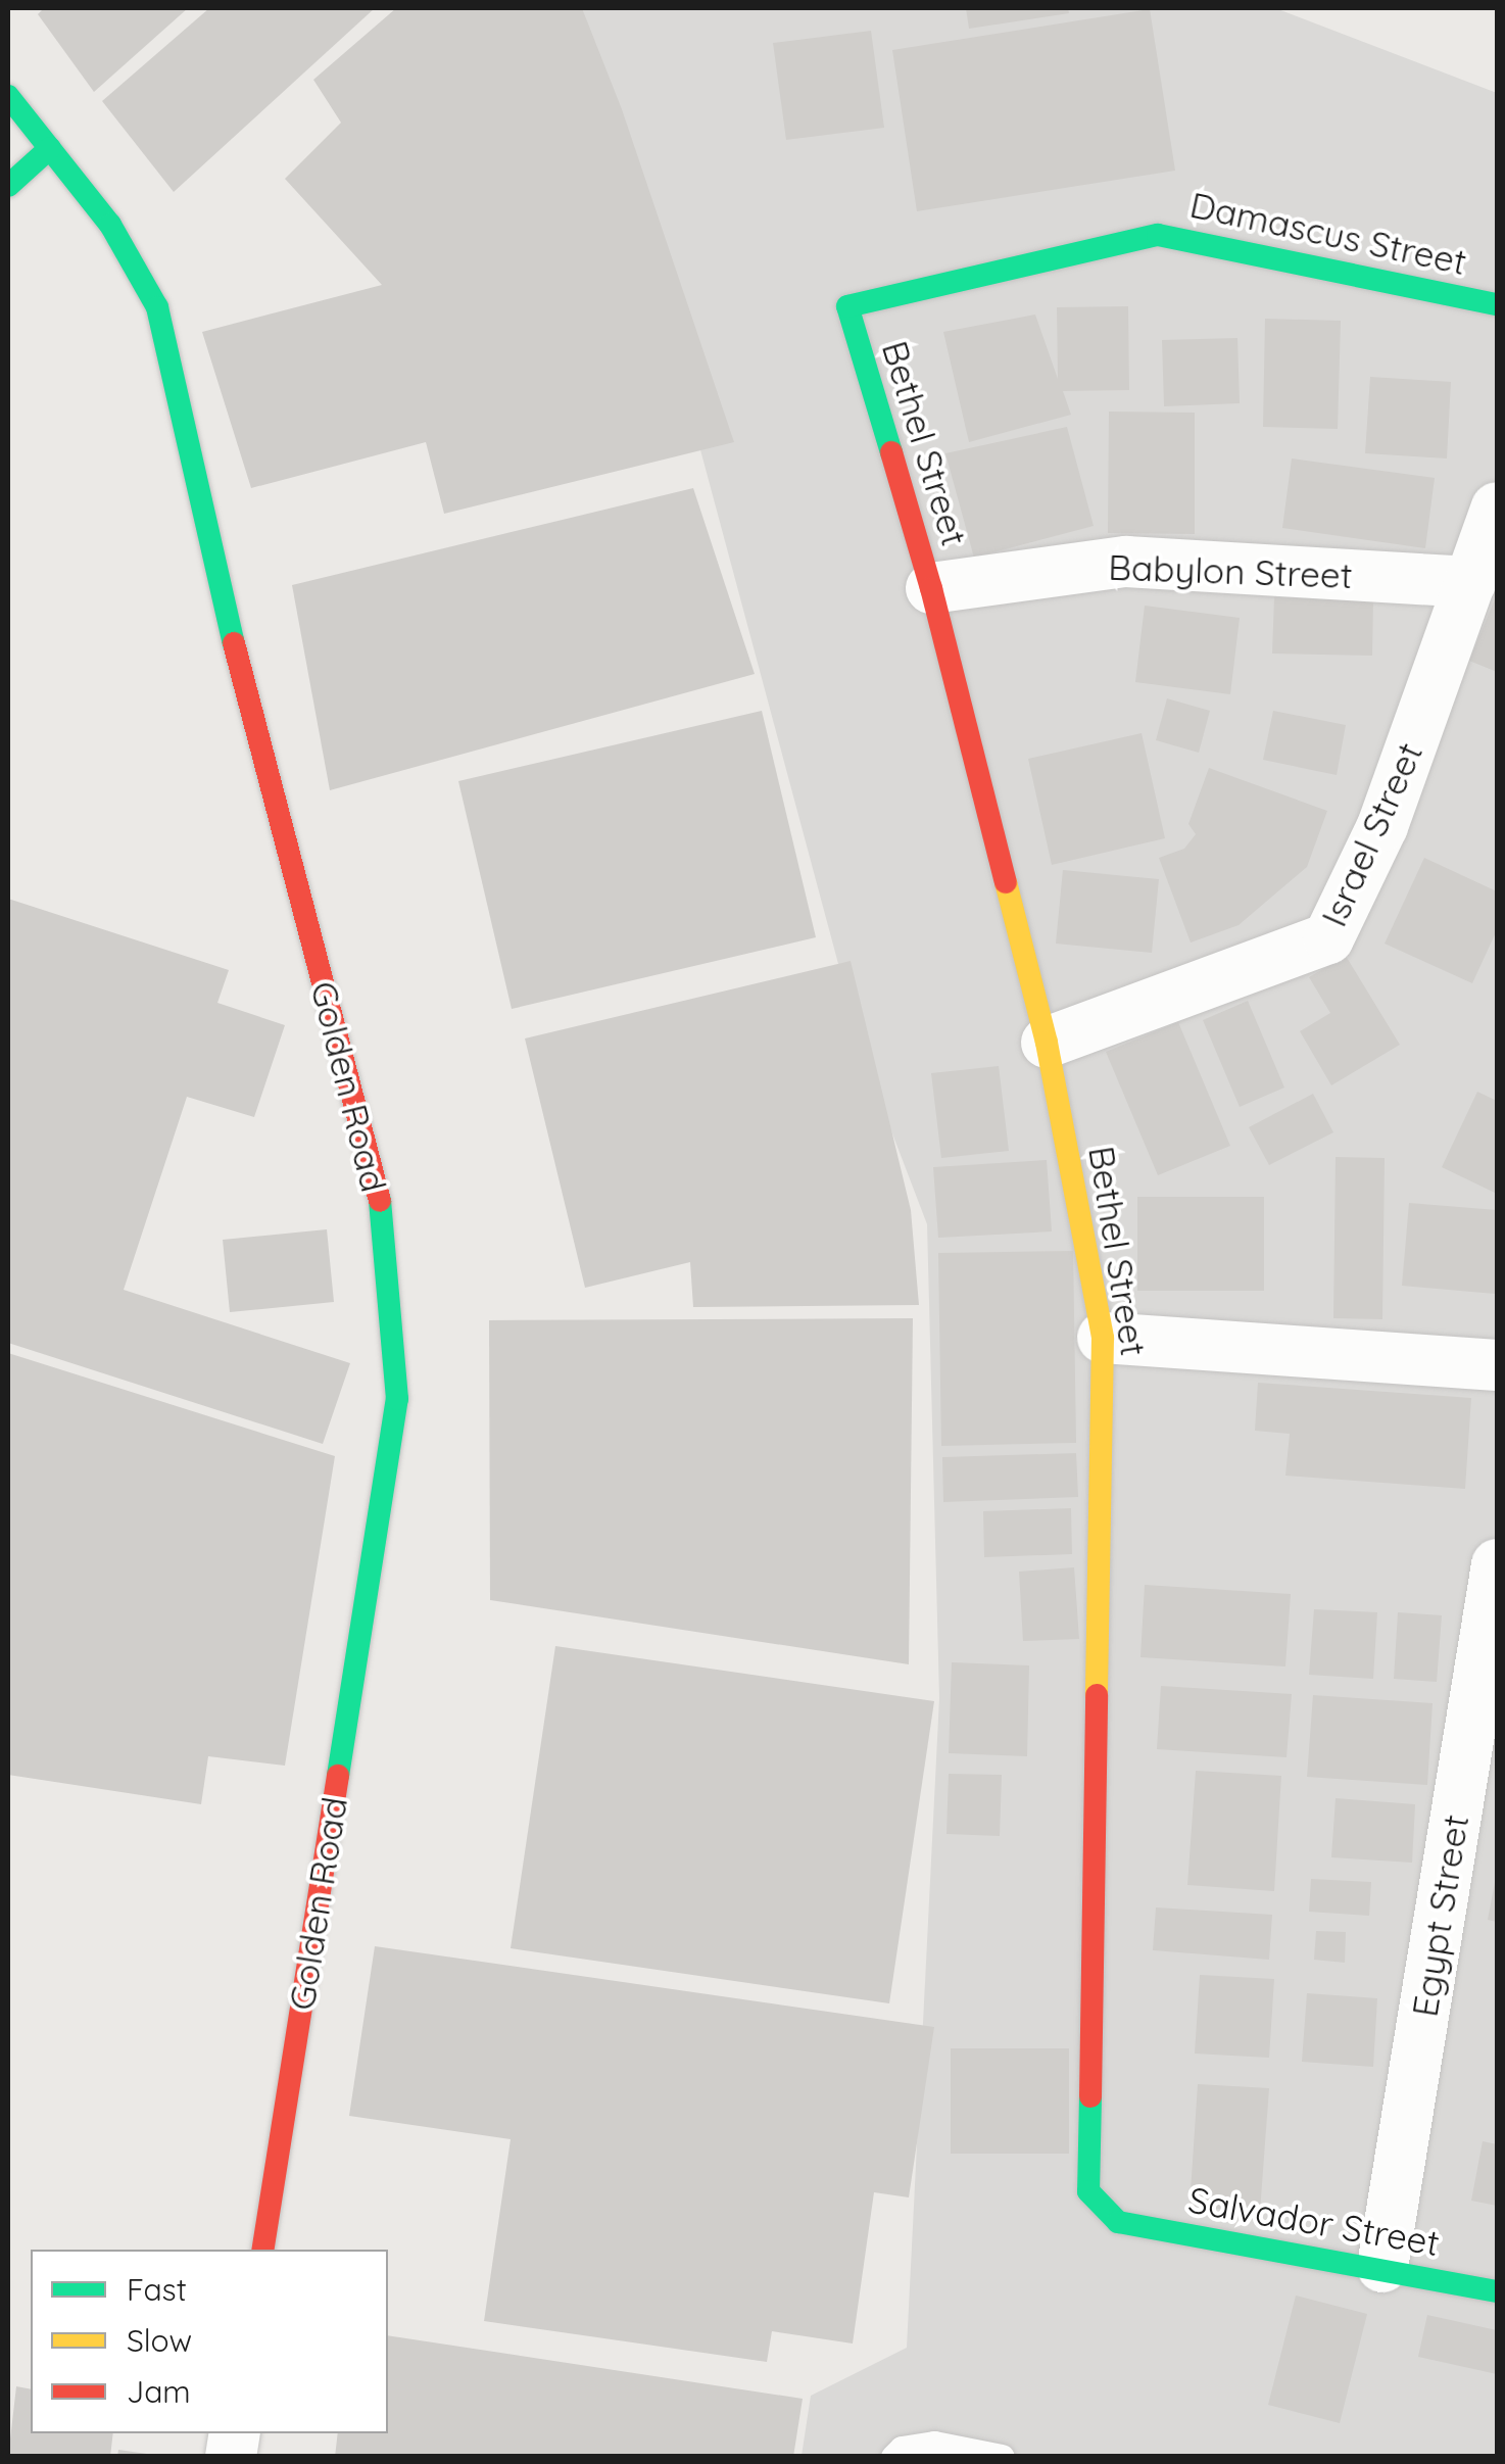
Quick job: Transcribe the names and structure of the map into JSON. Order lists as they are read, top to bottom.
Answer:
{
  "streets": {
    "street": [
      "Damascus Street",
      "Bethel Street",
      "Babylon Street",
      "Israel Street",
      "Golden Road",
      "Egypt Street",
      "Salvador Street"
    ]
  },
  "crossings": [
    ["Damascus Street", "Bethel Street"],
    ["Bethel Street", "Babylon Street"],
    ["Bethel Street", "Israel Street"],
    ["Bethel Street", "Salvador Street"],
    ["Babylon Street", "Israel Street"],
    ["Egypt Street", "Salvador Street"]
  ],
  "legend": ["Fast", "Slow", "Jam"]
}
